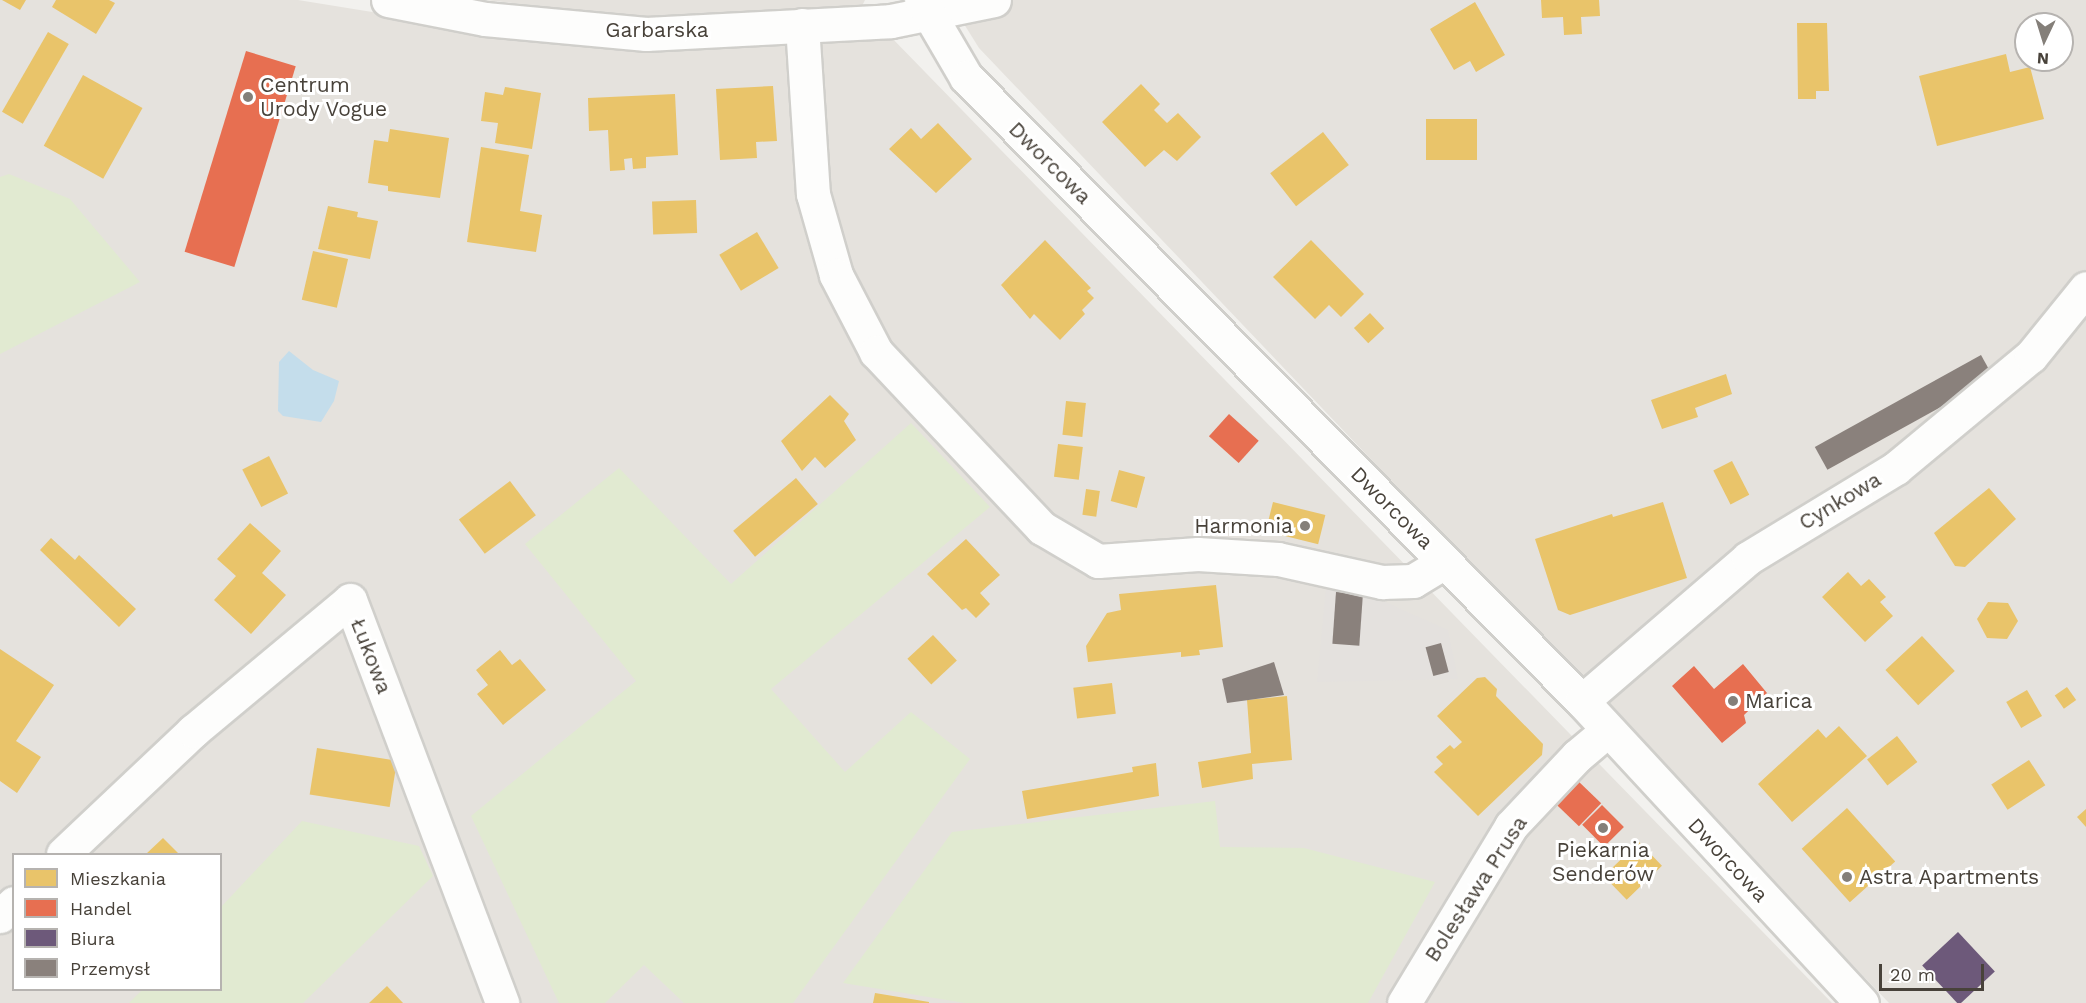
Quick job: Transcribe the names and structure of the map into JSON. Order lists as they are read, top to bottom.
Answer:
{
  "streets": {
    "street": [
      "Garbarska",
      "Dworcowa",
      "Cynkowa",
      "Łukowa",
      "Bolesława Prusa"
    ]
  },
  "crossings": [
    ["Garbarska", "Dworcowa"],
    ["Dworcowa", "Cynkowa"],
    ["Dworcowa", "Bolesława Prusa"]
  ],
  "places": [
    "Centrum Urody Vogue",
    "Harmonia",
    "Marica",
    "Piekarnia Senderów",
    "Astra Apartments"
  ],
  "legend": [
    "Mieszkania",
    "Handel",
    "Biura",
    "Przemysł"
  ],
  "scale_bar": "20 m",
  "north": "bottom"
}
